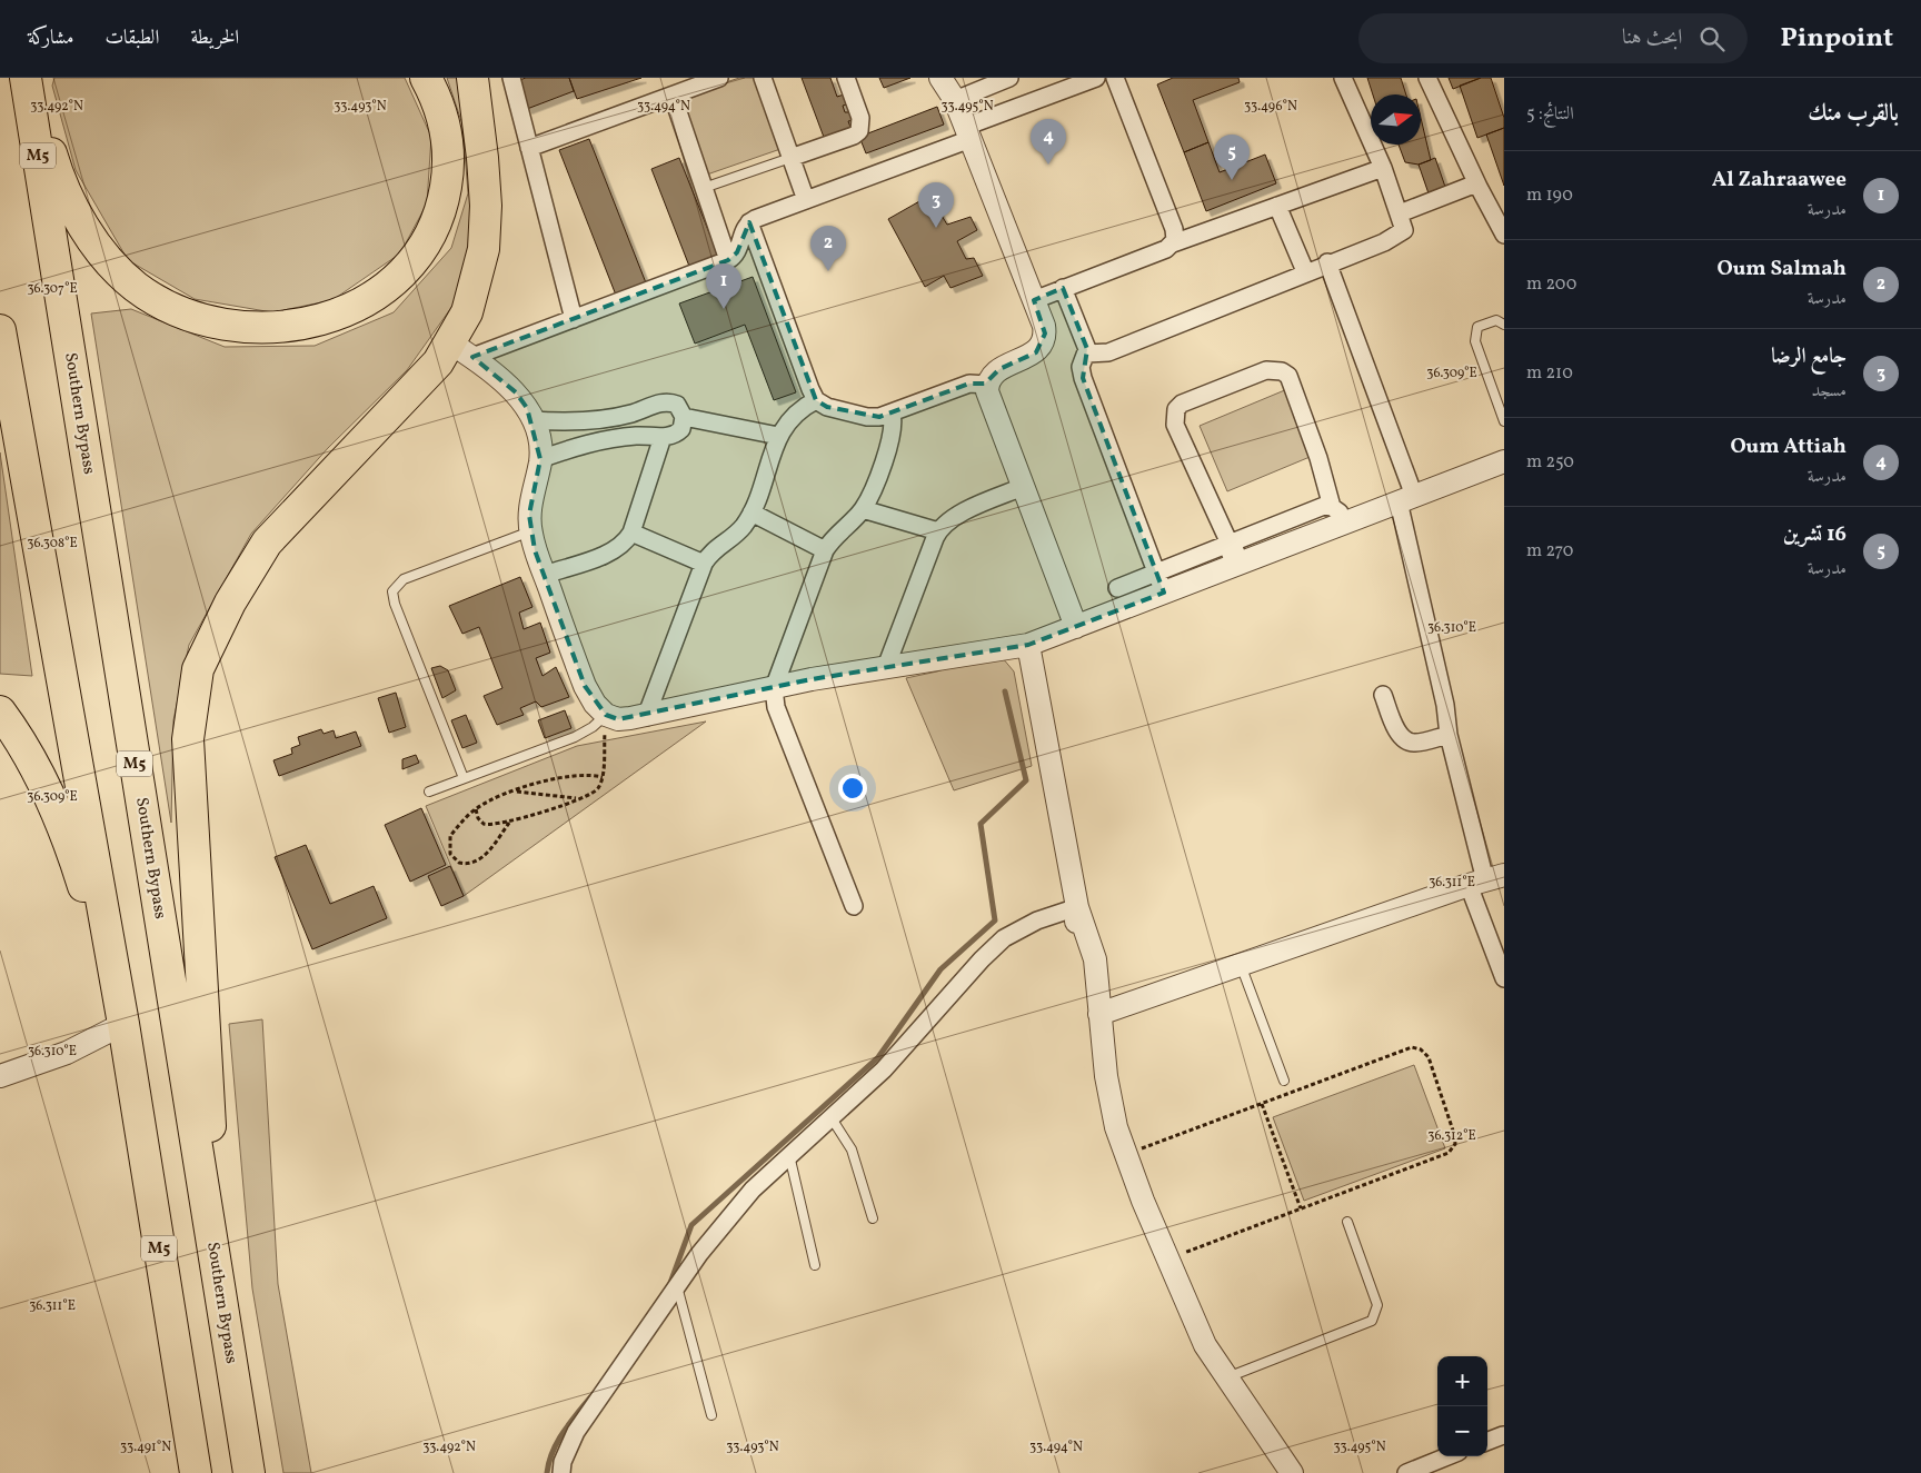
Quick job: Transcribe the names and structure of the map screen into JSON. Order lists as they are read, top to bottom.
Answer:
{
  "streets": {
    "highway": ["M5", "Southern Bypass"]
  },
  "north": "right",
  "page": {
    "header": "Pinpoint",
    "search": "ابحث هنا",
    "nav": ["الخريطة", "الطبقات", "مشاركة"],
    "heading": ["بالقرب منك", "النتائج: 5"],
    "pins": [
      "4",
      "5",
      "3",
      "2",
      "1"
    ],
    "list": [
      {
        "mark": "1",
        "name": "Al Zahraawee",
        "note": "مدرسة",
        "value": "190 m"
      },
      {
        "mark": "2",
        "name": "Oum Salmah",
        "note": "مدرسة",
        "value": "200 m"
      },
      {
        "mark": "3",
        "name": "جامع الرضا",
        "note": "مسجد",
        "value": "210 m"
      },
      {
        "mark": "4",
        "name": "Oum Attiah",
        "note": "مدرسة",
        "value": "250 m"
      },
      {
        "mark": "5",
        "name": "16 تشرين",
        "note": "مدرسة",
        "value": "270 m"
      }
    ],
    "map_buttons": ["+", "−"]
  },
  "coordinates": [
    "33.492°N",
    "33.493°N",
    "33.494°N",
    "33.495°N",
    "33.496°N",
    "36.307°E",
    "36.309°E",
    "36.308°E",
    "36.310°E",
    "36.311°E",
    "36.312°E",
    "33.491°N"
  ]
}
